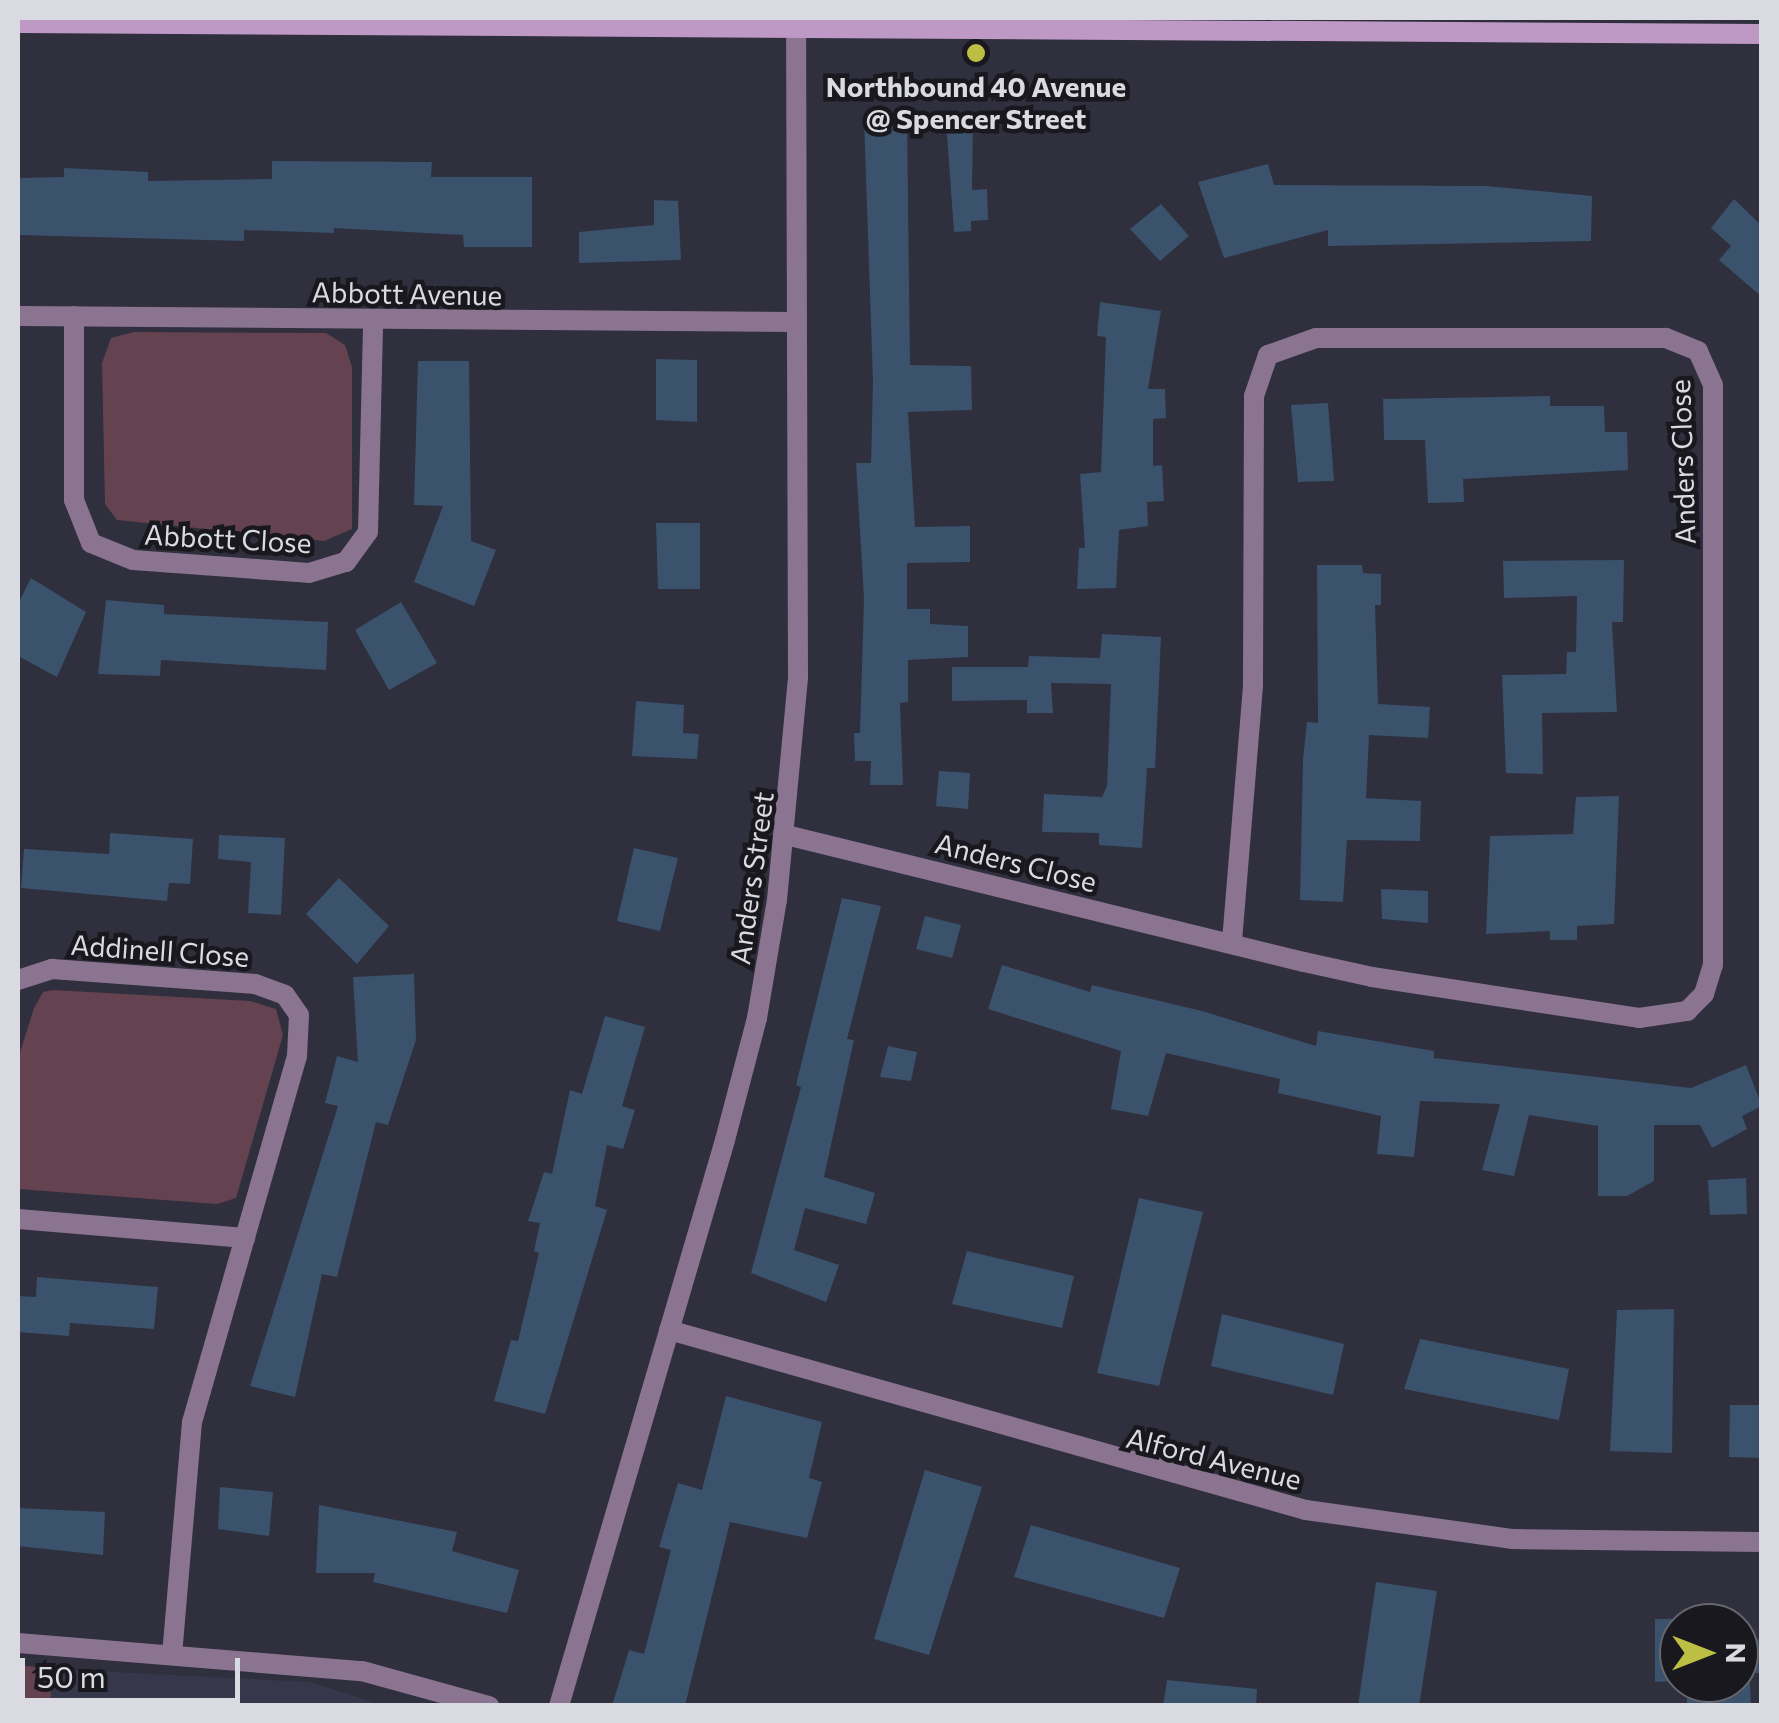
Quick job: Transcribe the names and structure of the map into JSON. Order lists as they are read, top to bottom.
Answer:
{
  "streets": {
    "street": [
      "Abbott Avenue",
      "Anders Close",
      "Abbott Close",
      "Anders Street",
      "Addinell Close",
      "Alford Avenue"
    ]
  },
  "crossings": [
    ["Abbott Avenue", "Abbott Close"],
    ["Abbott Avenue", "Anders Street"],
    ["Anders Close", "Anders Street"],
    ["Anders Street", "Alford Avenue"]
  ],
  "places": ["Northbound 40 Avenue @ Spencer Street"],
  "scale_bar": "50 m",
  "north": "right"
}
